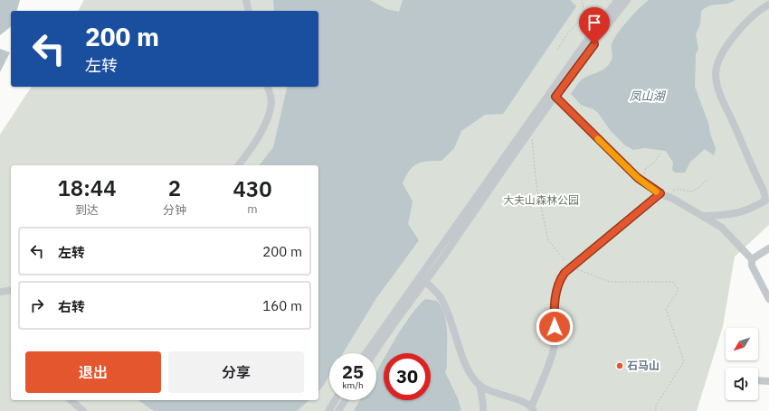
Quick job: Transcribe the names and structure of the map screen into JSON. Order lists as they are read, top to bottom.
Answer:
{
  "water": ["凤山湖"],
  "parks": ["大夫山森林公园"],
  "places": ["石马山"],
  "north": "bottom left",
  "page": {
    "turn": ["200 m", "左转"],
    "eta": [
      "18:44",
      "到达",
      "2",
      "分钟",
      "430",
      "m"
    ],
    "list": [
      {
        "name": "左转",
        "value": "200 m"
      },
      {
        "name": "右转",
        "value": "160 m"
      }
    ],
    "buttons": ["退出", "分享"],
    "speed": "25 km/h",
    "limit": "30"
  }
}
